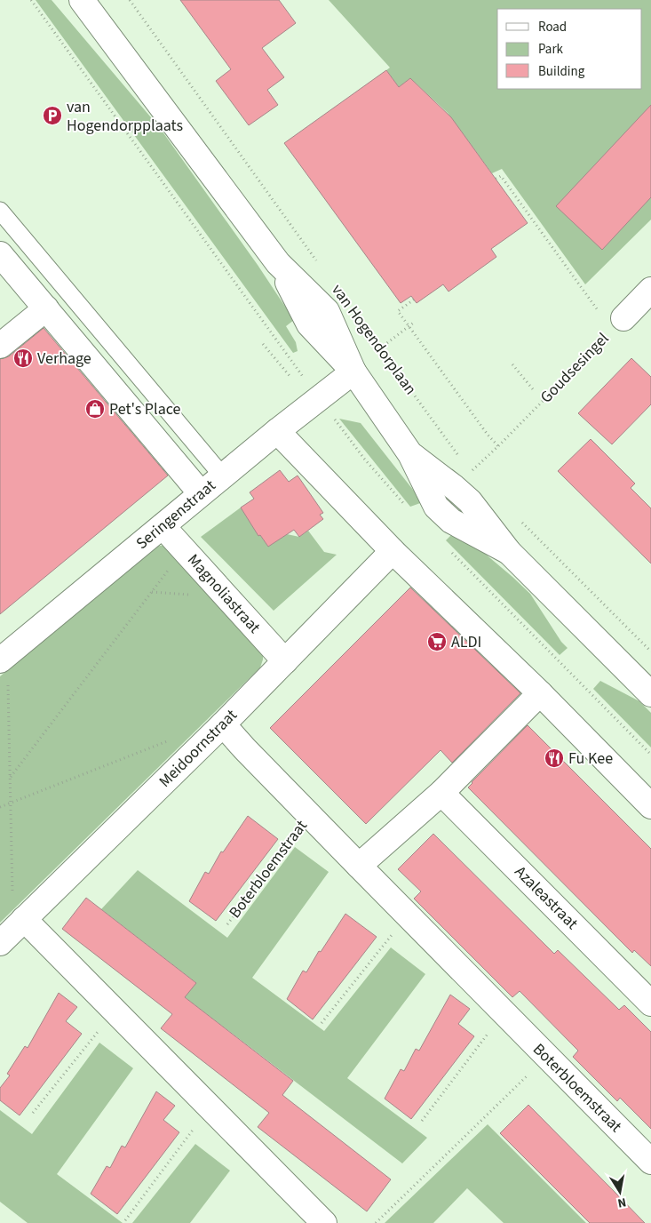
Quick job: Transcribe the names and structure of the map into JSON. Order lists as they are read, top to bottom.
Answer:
{
  "streets": {
    "street": [
      "Seringenstraat",
      "Magnoliastraat",
      "Meidoornstraat",
      "Boterbloemstraat",
      "Azaleastraat"
    ],
    "path": ["van Hogendorplaan", "Goudsesingel"]
  },
  "crossings": [
    ["Seringenstraat", "Magnoliastraat"],
    ["Magnoliastraat", "Meidoornstraat"],
    ["Meidoornstraat", "Boterbloemstraat"]
  ],
  "places": {
    "parking": ["van Hogendorpplaats"],
    "restaurant": ["Verhage", "Fu Kee"],
    "shop": ["Pet's Place"],
    "supermarket": ["ALDI"]
  },
  "legend": ["Road", "Park", "Building"],
  "north": "bottom"
}
